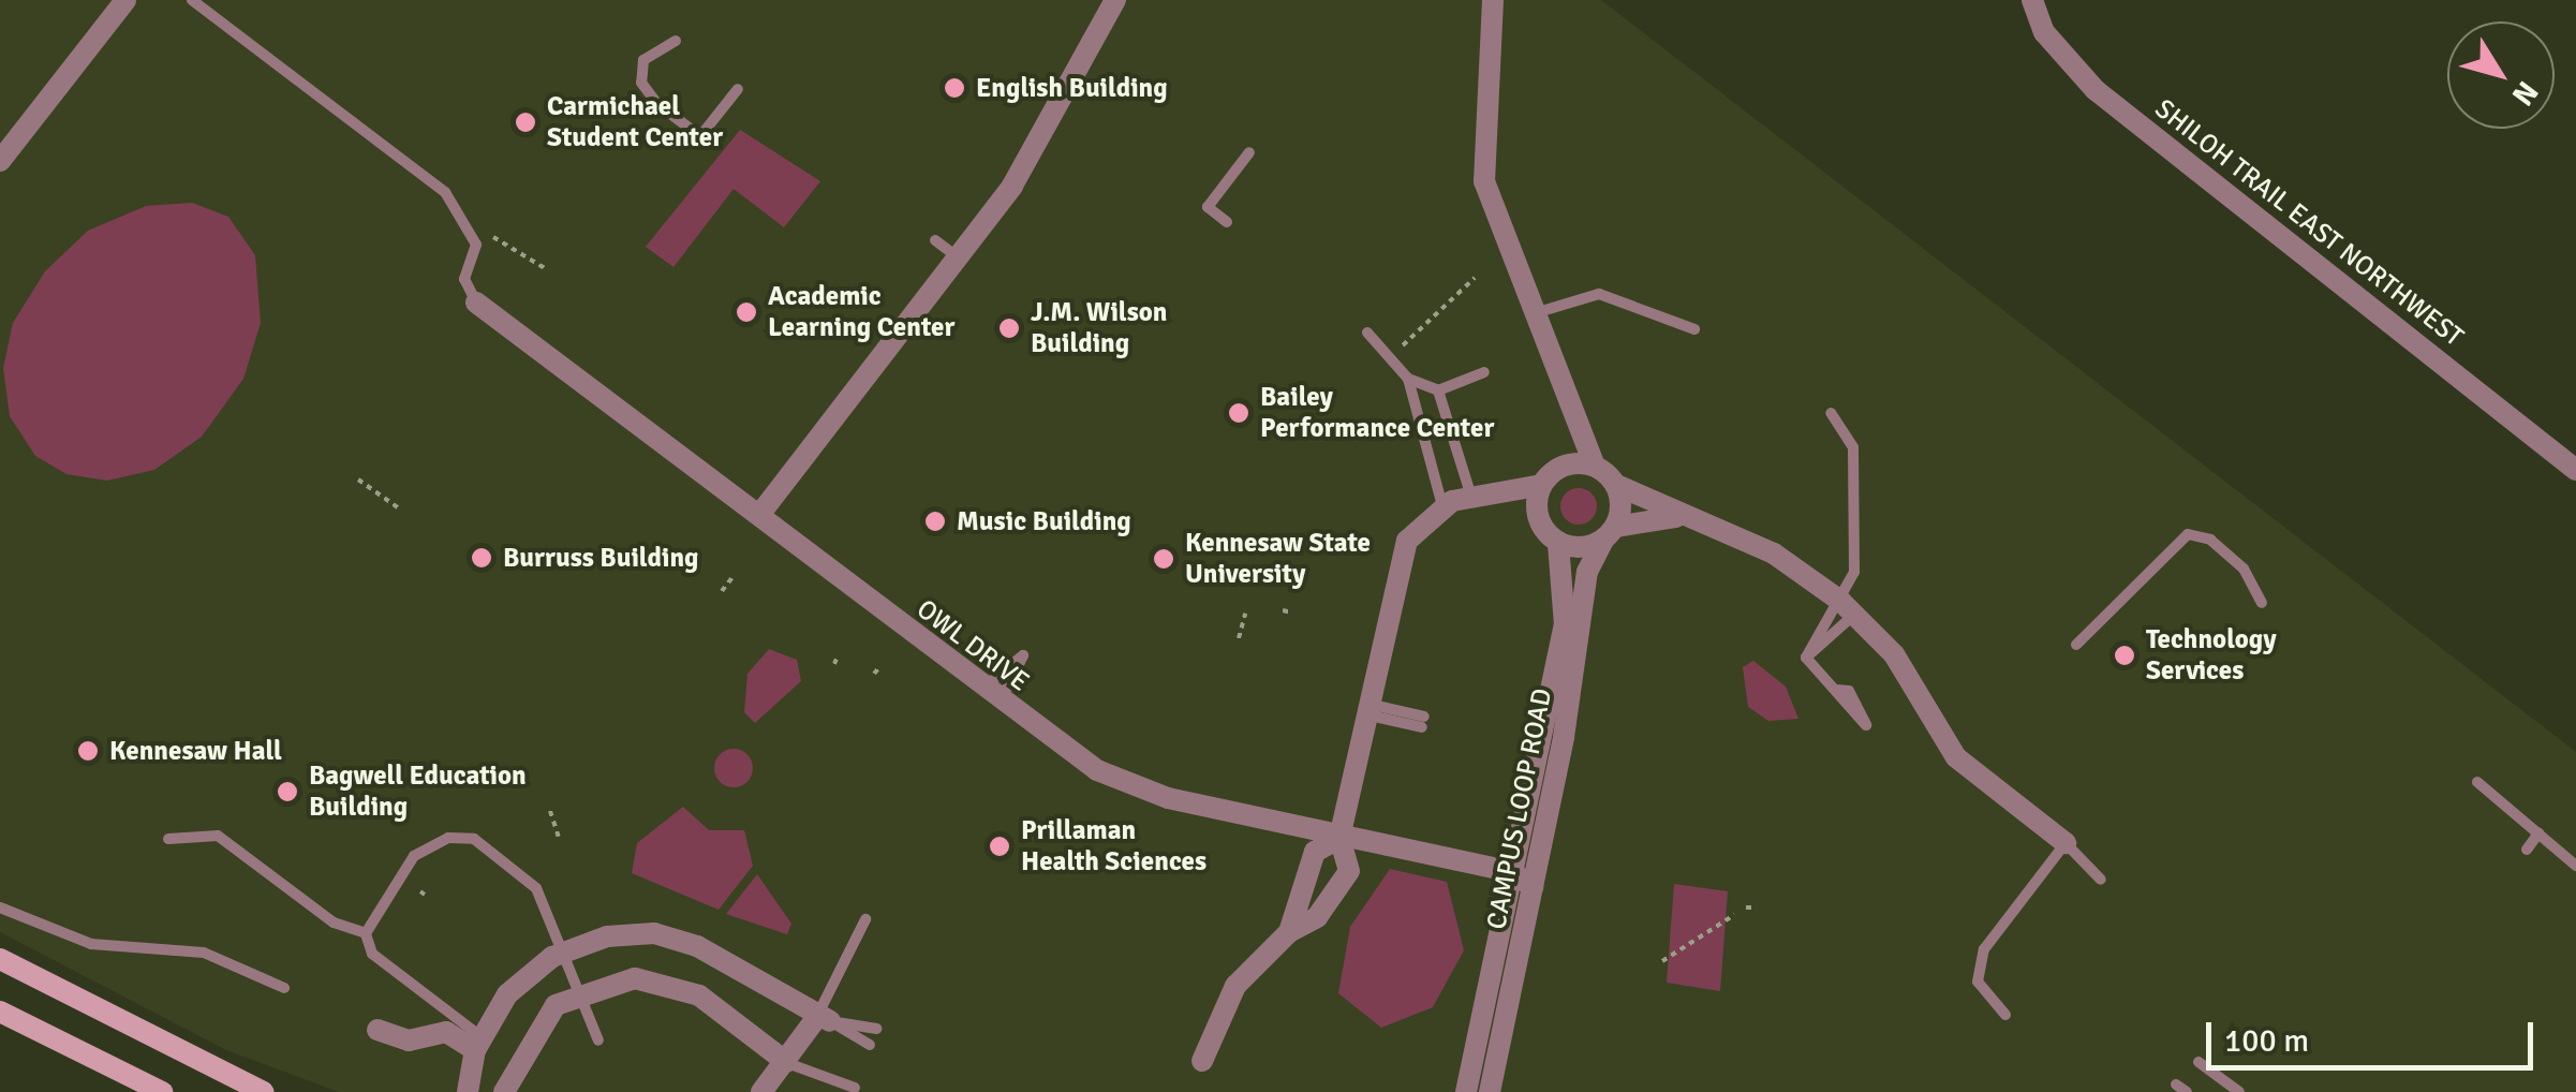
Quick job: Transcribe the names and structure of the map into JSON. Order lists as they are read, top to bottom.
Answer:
{
  "streets": {
    "street": ["SHILOH TRAIL EAST NORTHWEST", "OWL DRIVE", "CAMPUS LOOP ROAD"]
  },
  "crossings": [
    ["OWL DRIVE", "CAMPUS LOOP ROAD"]
  ],
  "places": [
    "English Building",
    "Carmichael Student Center",
    "Academic Learning Center",
    "J.M. Wilson Building",
    "Bailey Performance Center",
    "Music Building",
    "Burruss Building",
    "Kennesaw State University",
    "Technology Services",
    "Kennesaw Hall",
    "Bagwell Education Building",
    "Prillaman Health Sciences"
  ],
  "scale_bar": "100 m",
  "north": "bottom right"
}
